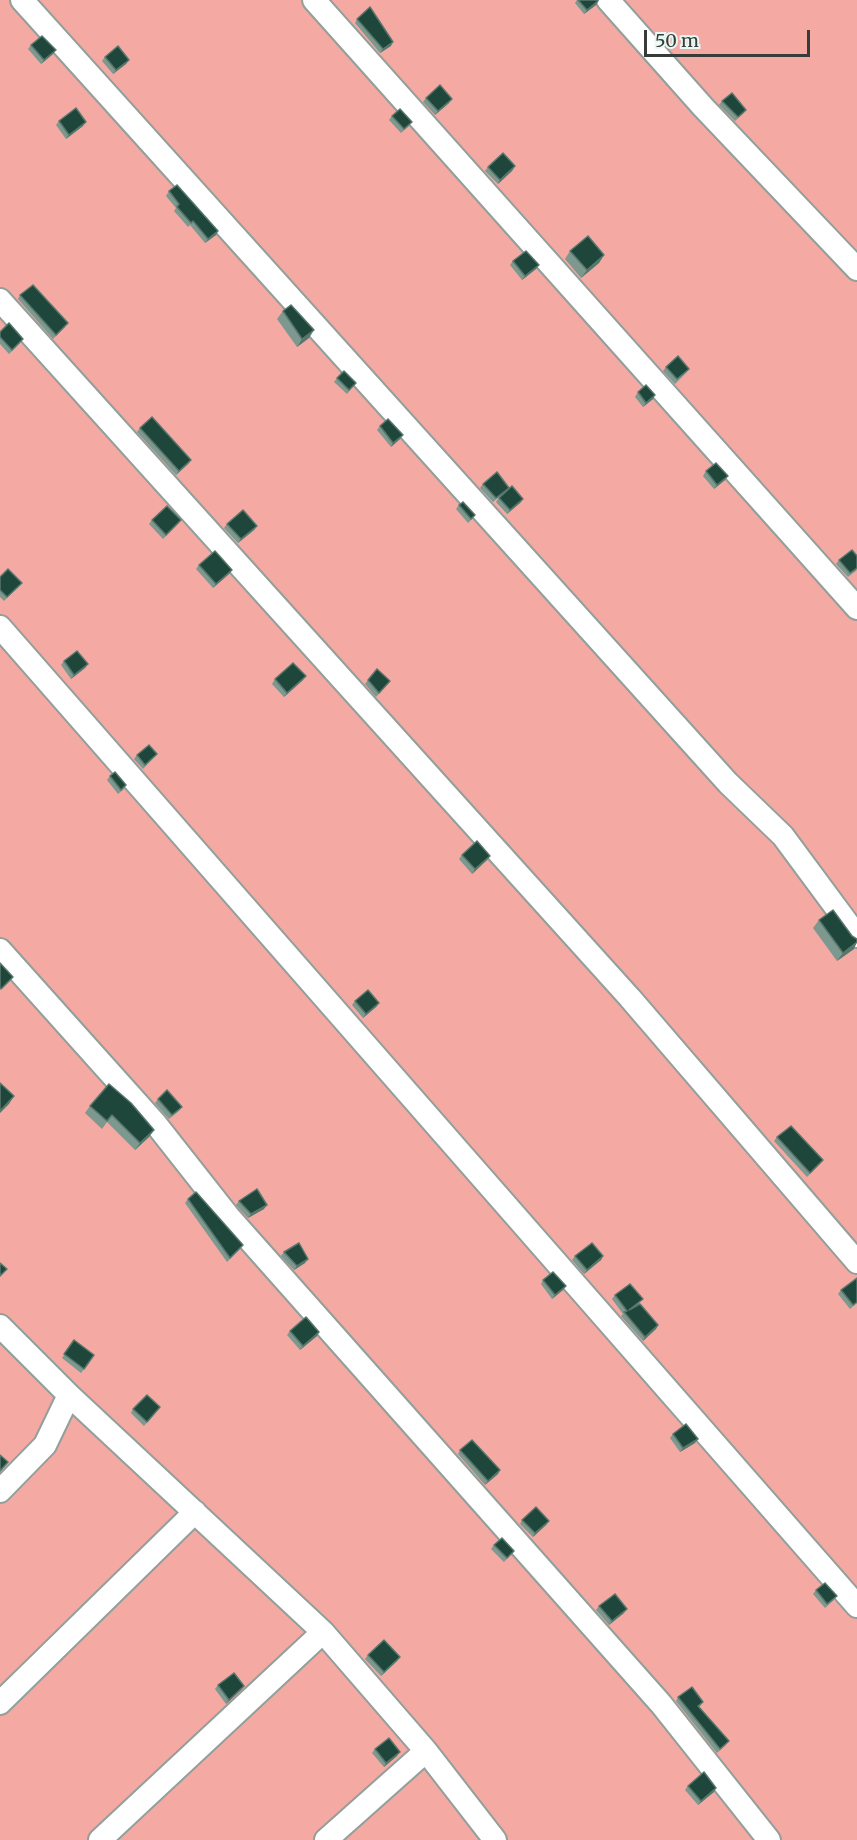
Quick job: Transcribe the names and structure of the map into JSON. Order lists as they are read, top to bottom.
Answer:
{
  "scale_bar": "50 m"
}
